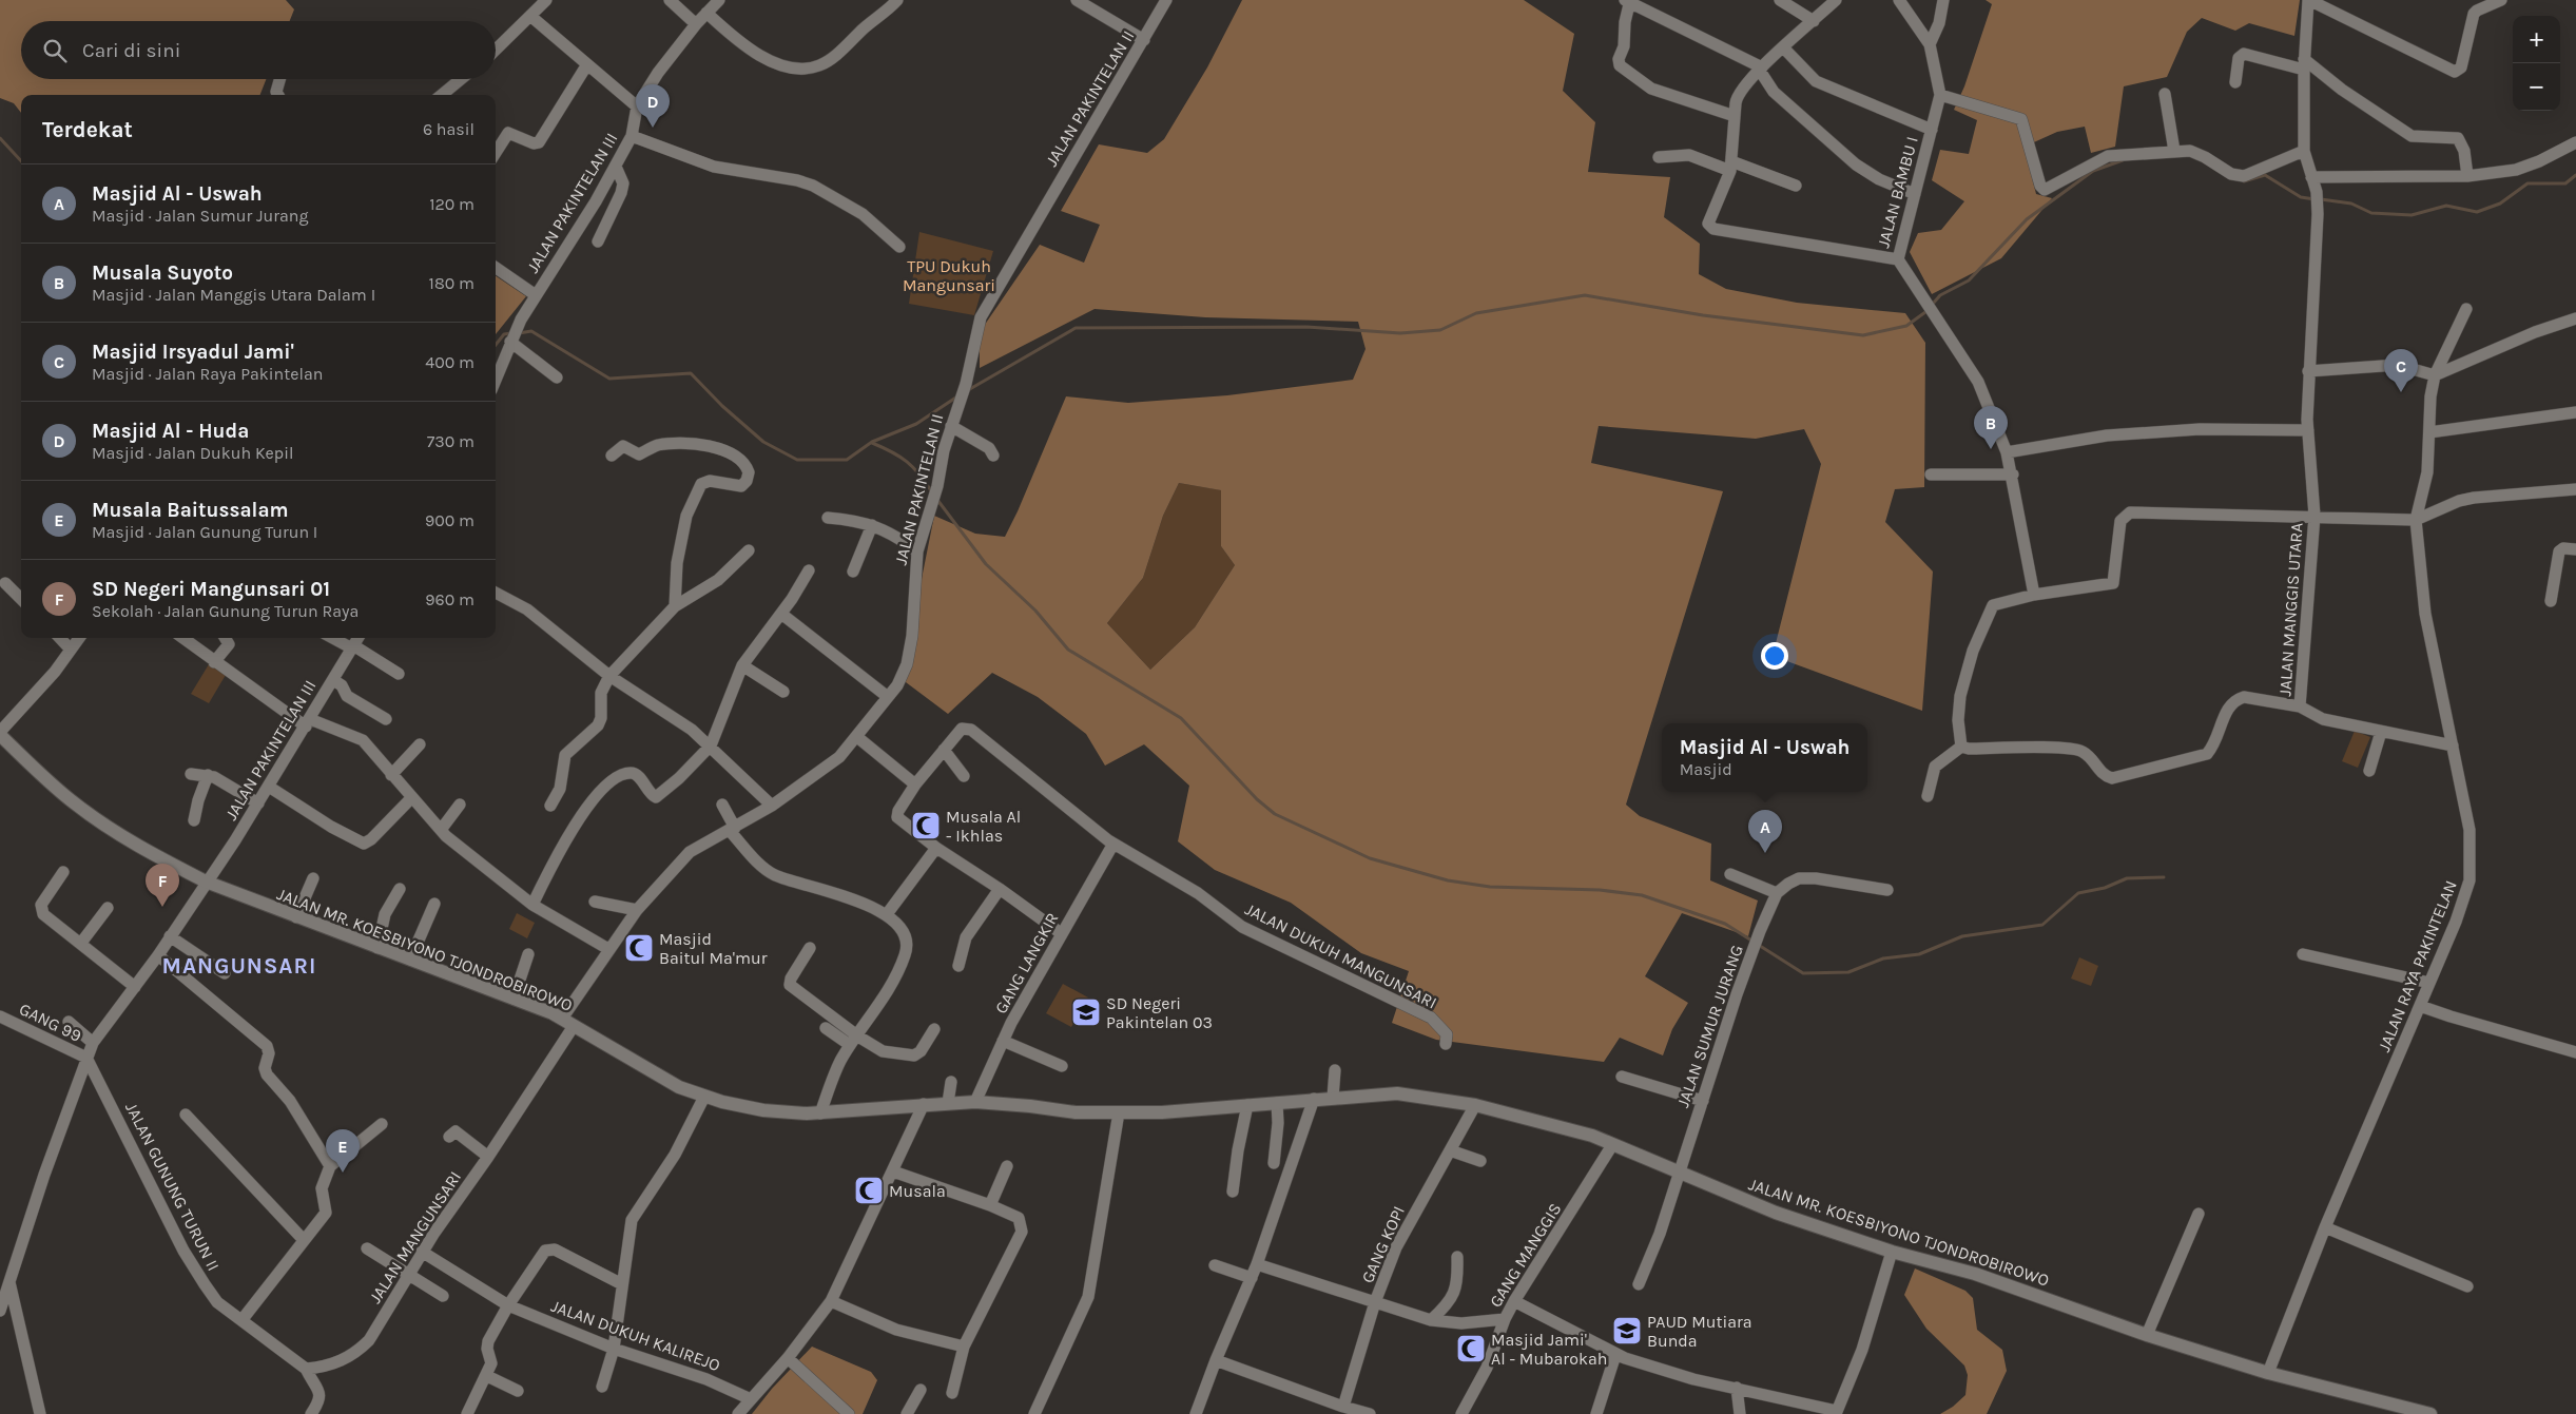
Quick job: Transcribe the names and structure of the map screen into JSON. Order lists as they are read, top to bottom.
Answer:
{
  "streets": {
    "main road": ["JALAN MR. KOESBIYONO TJONDROBIROWO"],
    "street": [
      "JALAN PAKINTELAN II",
      "JALAN BAMBU I",
      "JALAN PAKINTELAN III",
      "JALAN MANGGIS UTARA",
      "JALAN DUKUH MANGUNSARI",
      "GANG LANGKIR",
      "JALAN RAYA PAKINTELAN",
      "GANG 99",
      "JALAN SUMUR JURANG",
      "JALAN GUNUNG TURUN II",
      "JALAN MANGUNSARI",
      "GANG KOPI",
      "GANG MANGGIS",
      "JALAN DUKUH KALIREJO"
    ]
  },
  "crossings": [
    ["JALAN PAKINTELAN II", "JALAN MR. KOESBIYONO TJONDROBIROWO"],
    ["JALAN PAKINTELAN II", "JALAN MANGUNSARI"],
    ["JALAN PAKINTELAN III", "JALAN MR. KOESBIYONO TJONDROBIROWO"],
    ["JALAN PAKINTELAN III", "GANG 99"],
    ["JALAN PAKINTELAN III", "JALAN GUNUNG TURUN II"],
    ["JALAN MR. KOESBIYONO TJONDROBIROWO", "GANG LANGKIR"],
    ["JALAN MR. KOESBIYONO TJONDROBIROWO", "JALAN RAYA PAKINTELAN"],
    ["JALAN MR. KOESBIYONO TJONDROBIROWO", "JALAN SUMUR JURANG"],
    ["JALAN MR. KOESBIYONO TJONDROBIROWO", "JALAN MANGUNSARI"],
    ["JALAN MR. KOESBIYONO TJONDROBIROWO", "GANG KOPI"],
    ["JALAN MR. KOESBIYONO TJONDROBIROWO", "GANG MANGGIS"],
    ["JALAN DUKUH MANGUNSARI", "GANG LANGKIR"],
    ["GANG 99", "JALAN GUNUNG TURUN II"],
    ["JALAN MANGUNSARI", "JALAN DUKUH KALIREJO"]
  ],
  "districts": ["MANGUNSARI"],
  "parks": ["TPU Dukuh Mangunsari"],
  "places": {
    "mosque": [
      "Musala Al - Ikhlas",
      "Masjid Baitul Ma'mur",
      "Musala",
      "Masjid Jami' Al - Mubarokah"
    ],
    "school or university": ["SD Negeri Pakintelan 03", "PAUD Mutiara Bunda"]
  },
  "page": {
    "map_buttons": ["+", "−"],
    "search": "Cari di sini",
    "pins": [
      "D",
      "C",
      "B",
      "A",
      "F",
      "E"
    ],
    "heading": ["Terdekat", "6 hasil"],
    "list": [
      {
        "mark": "A",
        "name": "Masjid Al - Uswah",
        "note": "Masjid · Jalan Sumur Jurang",
        "value": "120 m"
      },
      {
        "mark": "B",
        "name": "Musala Suyoto",
        "note": "Masjid · Jalan Manggis Utara Dalam I",
        "value": "180 m"
      },
      {
        "mark": "C",
        "name": "Masjid Irsyadul Jami'",
        "note": "Masjid · Jalan Raya Pakintelan",
        "value": "400 m"
      },
      {
        "mark": "D",
        "name": "Masjid Al - Huda",
        "note": "Masjid · Jalan Dukuh Kepil",
        "value": "730 m"
      },
      {
        "mark": "E",
        "name": "Musala Baitussalam",
        "note": "Masjid · Jalan Gunung Turun I",
        "value": "900 m"
      },
      {
        "mark": "F",
        "name": "SD Negeri Mangunsari 01",
        "note": "Sekolah · Jalan Gunung Turun Raya",
        "value": "960 m"
      }
    ],
    "popup": ["Masjid Al - Uswah", "Masjid"]
  }
}
